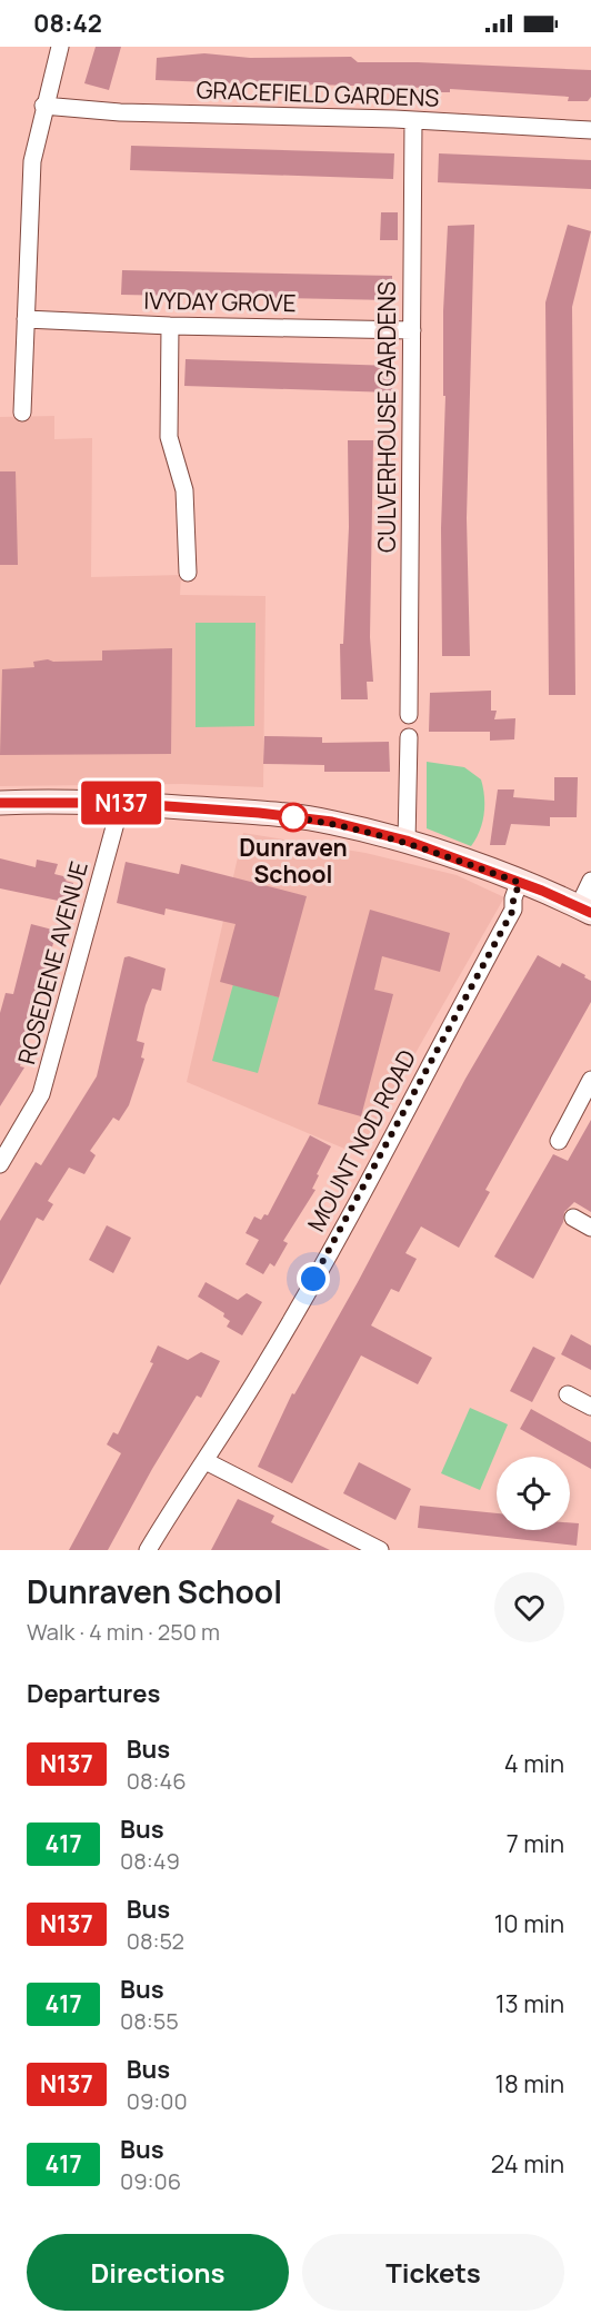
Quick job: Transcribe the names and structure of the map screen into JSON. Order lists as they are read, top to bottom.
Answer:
{
  "streets": {
    "street": [
      "GRACEFIELD GARDENS",
      "IVYDAY GROVE",
      "CULVERHOUSE GARDENS",
      "ROSEDENE AVENUE",
      "MOUNT NOD ROAD"
    ]
  },
  "crossings": [
    ["GRACEFIELD GARDENS", "CULVERHOUSE GARDENS"],
    ["IVYDAY GROVE", "CULVERHOUSE GARDENS"]
  ],
  "places": ["Dunraven School"],
  "lines": ["bus line N137"],
  "page": {
    "status": "08:42",
    "on_map": "N137",
    "heading": [
      ["Dunraven School", "Walk · 4 min · 250 m"],
      "Departures"
    ],
    "list": [
      {
        "mark": "N137",
        "name": "Bus",
        "note": "08:46",
        "value": "4 min"
      },
      {
        "mark": "417",
        "name": "Bus",
        "note": "08:49",
        "value": "7 min"
      },
      {
        "mark": "N137",
        "name": "Bus",
        "note": "08:52",
        "value": "10 min"
      },
      {
        "mark": "417",
        "name": "Bus",
        "note": "08:55",
        "value": "13 min"
      },
      {
        "mark": "N137",
        "name": "Bus",
        "note": "09:00",
        "value": "18 min"
      },
      {
        "mark": "417",
        "name": "Bus",
        "note": "09:06",
        "value": "24 min"
      }
    ],
    "buttons": ["Directions", "Tickets"]
  }
}
